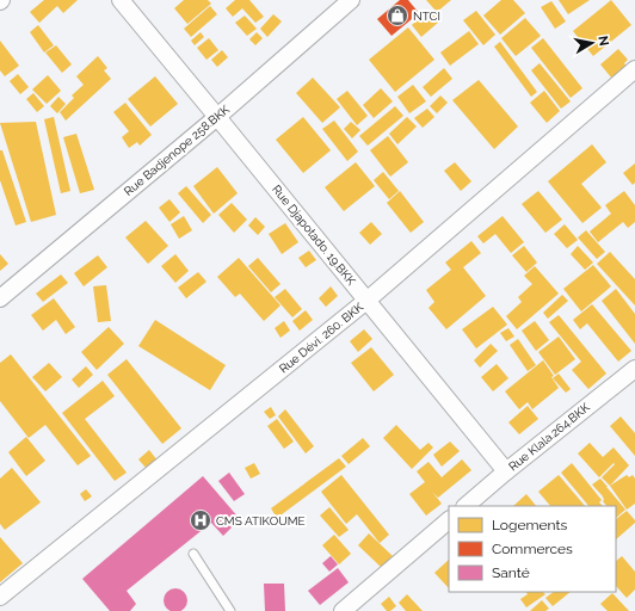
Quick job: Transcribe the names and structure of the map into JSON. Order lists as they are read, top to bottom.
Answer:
{
  "streets": {
    "street": [
      "Rue Badjenope 258.BKK",
      "Rue Djapotado. 19.BKK",
      "Rue Dévi. 260. BKK",
      "Rue Klala.264.BKK"
    ]
  },
  "crossings": [
    ["Rue Badjenope 258.BKK", "Rue Djapotado. 19.BKK"],
    ["Rue Djapotado. 19.BKK", "Rue Dévi. 260. BKK"],
    ["Rue Djapotado. 19.BKK", "Rue Klala.264.BKK"]
  ],
  "places": {
    "shop": ["NTCI"],
    "hospital": ["CMS ATIKOUME"]
  },
  "legend": ["Logements", "Commerces", "Santé"],
  "north": "right"
}
